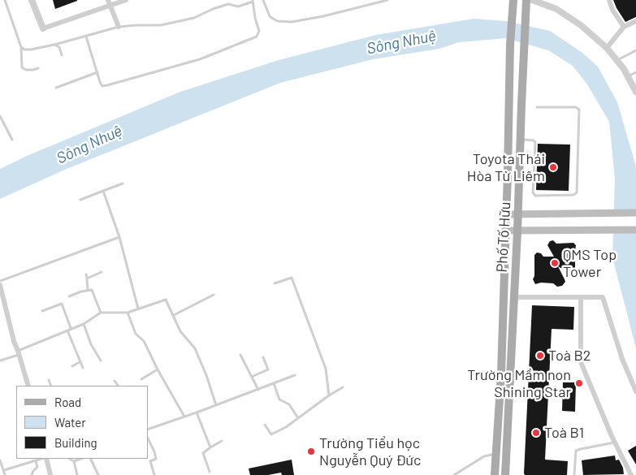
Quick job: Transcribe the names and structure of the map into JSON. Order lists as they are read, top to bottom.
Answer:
{
  "streets": {
    "main road": ["Phố Tố Hữu"]
  },
  "water": ["Sông Nhuệ"],
  "places": [
    "Toyota Thái Hòa Từ Liêm",
    "QMS Top Tower",
    "Toà B2",
    "Trường Mầm non Shining Star",
    "Toà B1",
    "Trường Tiểu học Nguyễn Quý Đức"
  ],
  "legend": ["Road", "Water", "Building"]
}
